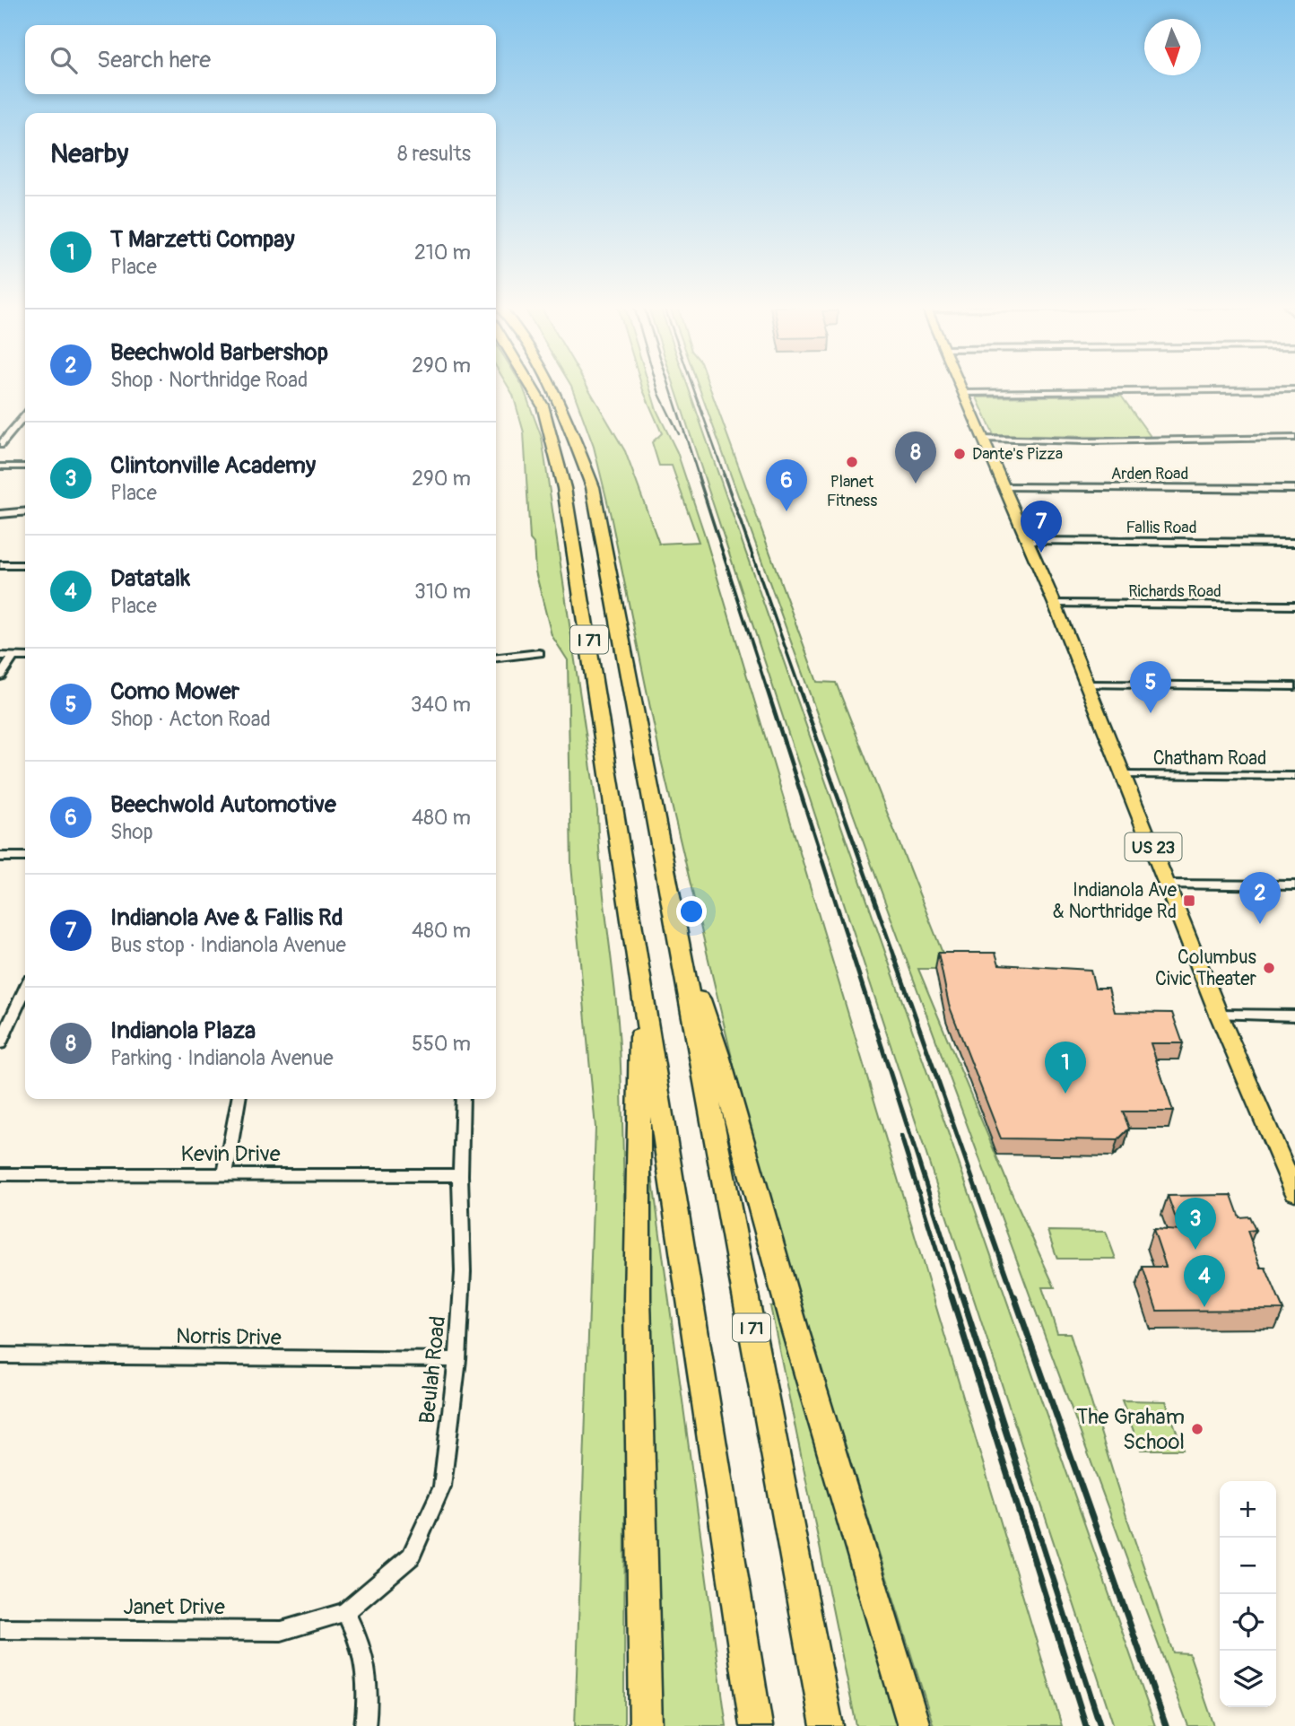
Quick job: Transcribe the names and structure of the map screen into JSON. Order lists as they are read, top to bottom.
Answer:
{
  "streets": {
    "highway": ["I 71"],
    "main road": ["US 23"],
    "street": [
      "Arden Road",
      "Fallis Road",
      "Richards Road",
      "Chatham Road",
      "Kevin Drive",
      "Norris Drive",
      "Beulah Road",
      "Janet Drive"
    ]
  },
  "crossings": [
    ["Arden Road", "US 23"],
    ["Fallis Road", "US 23"],
    ["Richards Road", "US 23"],
    ["Chatham Road", "US 23"],
    ["Kevin Drive", "Beulah Road"],
    ["Norris Drive", "Beulah Road"],
    ["Beulah Road", "Janet Drive"]
  ],
  "places": {
    "other": [
      "Dante's Pizza",
      "Planet Fitness",
      "Columbus Civic Theater",
      "The Graham School"
    ],
    "transit": ["Indianola Ave & Northridge Rd"]
  },
  "north": "bottom",
  "page": {
    "search": "Search here",
    "heading": ["Nearby", "8 results"],
    "list": [
      {
        "mark": "1",
        "name": "T Marzetti Compay",
        "note": "Place",
        "value": "210 m"
      },
      {
        "mark": "2",
        "name": "Beechwold Barbershop",
        "note": "Shop · Northridge Road",
        "value": "290 m"
      },
      {
        "mark": "3",
        "name": "Clintonville Academy",
        "note": "Place",
        "value": "290 m"
      },
      {
        "mark": "4",
        "name": "Datatalk",
        "note": "Place",
        "value": "310 m"
      },
      {
        "mark": "5",
        "name": "Como Mower",
        "note": "Shop · Acton Road",
        "value": "340 m"
      },
      {
        "mark": "6",
        "name": "Beechwold Automotive",
        "note": "Shop",
        "value": "480 m"
      },
      {
        "mark": "7",
        "name": "Indianola Ave & Fallis Rd",
        "note": "Bus stop · Indianola Avenue",
        "value": "480 m"
      },
      {
        "mark": "8",
        "name": "Indianola Plaza",
        "note": "Parking · Indianola Avenue",
        "value": "550 m"
      }
    ],
    "pins": [
      "8",
      "6",
      "7",
      "5",
      "2",
      "1",
      "3",
      "4"
    ],
    "map_buttons": ["+", "−"]
  }
}
